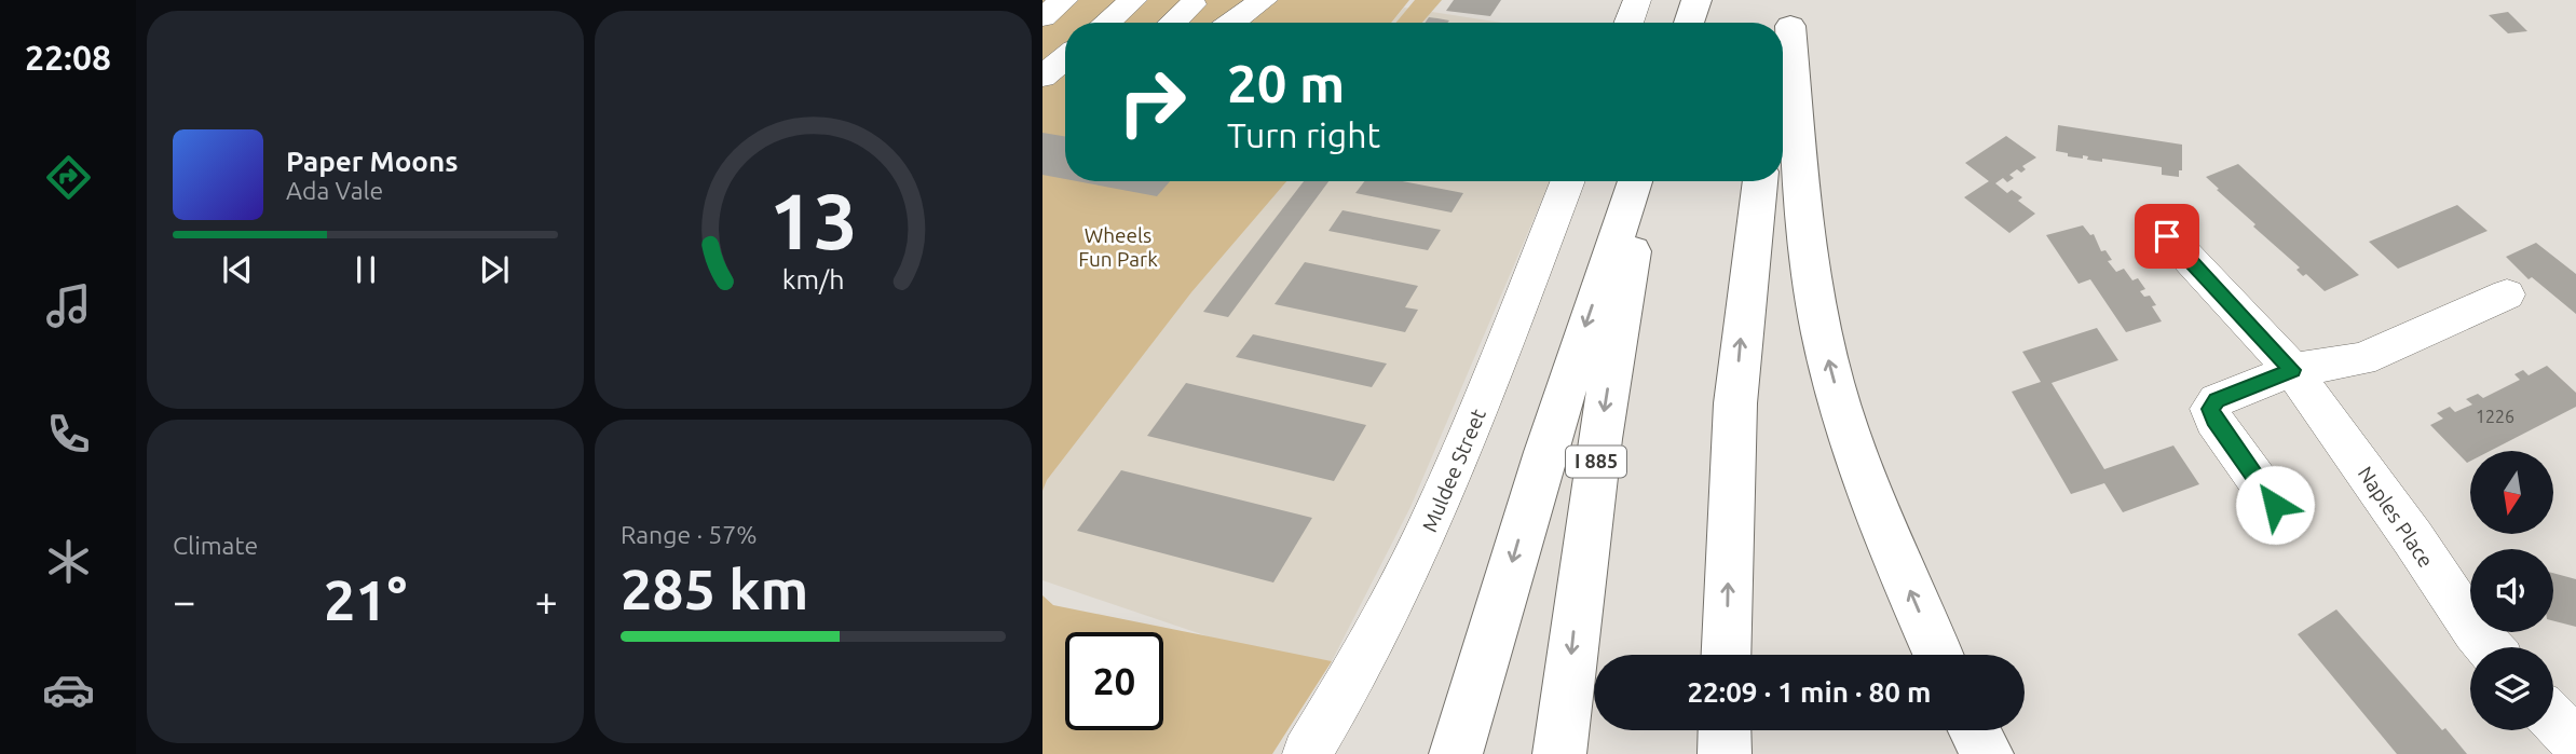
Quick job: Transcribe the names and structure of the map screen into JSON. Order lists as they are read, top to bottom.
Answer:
{
  "streets": {
    "highway": ["I 885"],
    "street": ["Muldee Street", "Naples Place"]
  },
  "parks": ["Wheels Fun Park"],
  "house_numbers": ["1226"],
  "north": "bottom",
  "page": {
    "tabs": "22:08",
    "turn": ["20 m", "Turn right"],
    "song": ["Paper Moons", "Ada Vale"],
    "tile": [
      "Climate",
      ["Range · 57%", "285 km"]
    ],
    "heat": ["−", "21°", "+"],
    "limit": "20",
    "trip": "22:09 · 1 min · 80 m",
    "gauge": ["13", "km/h"]
  }
}
